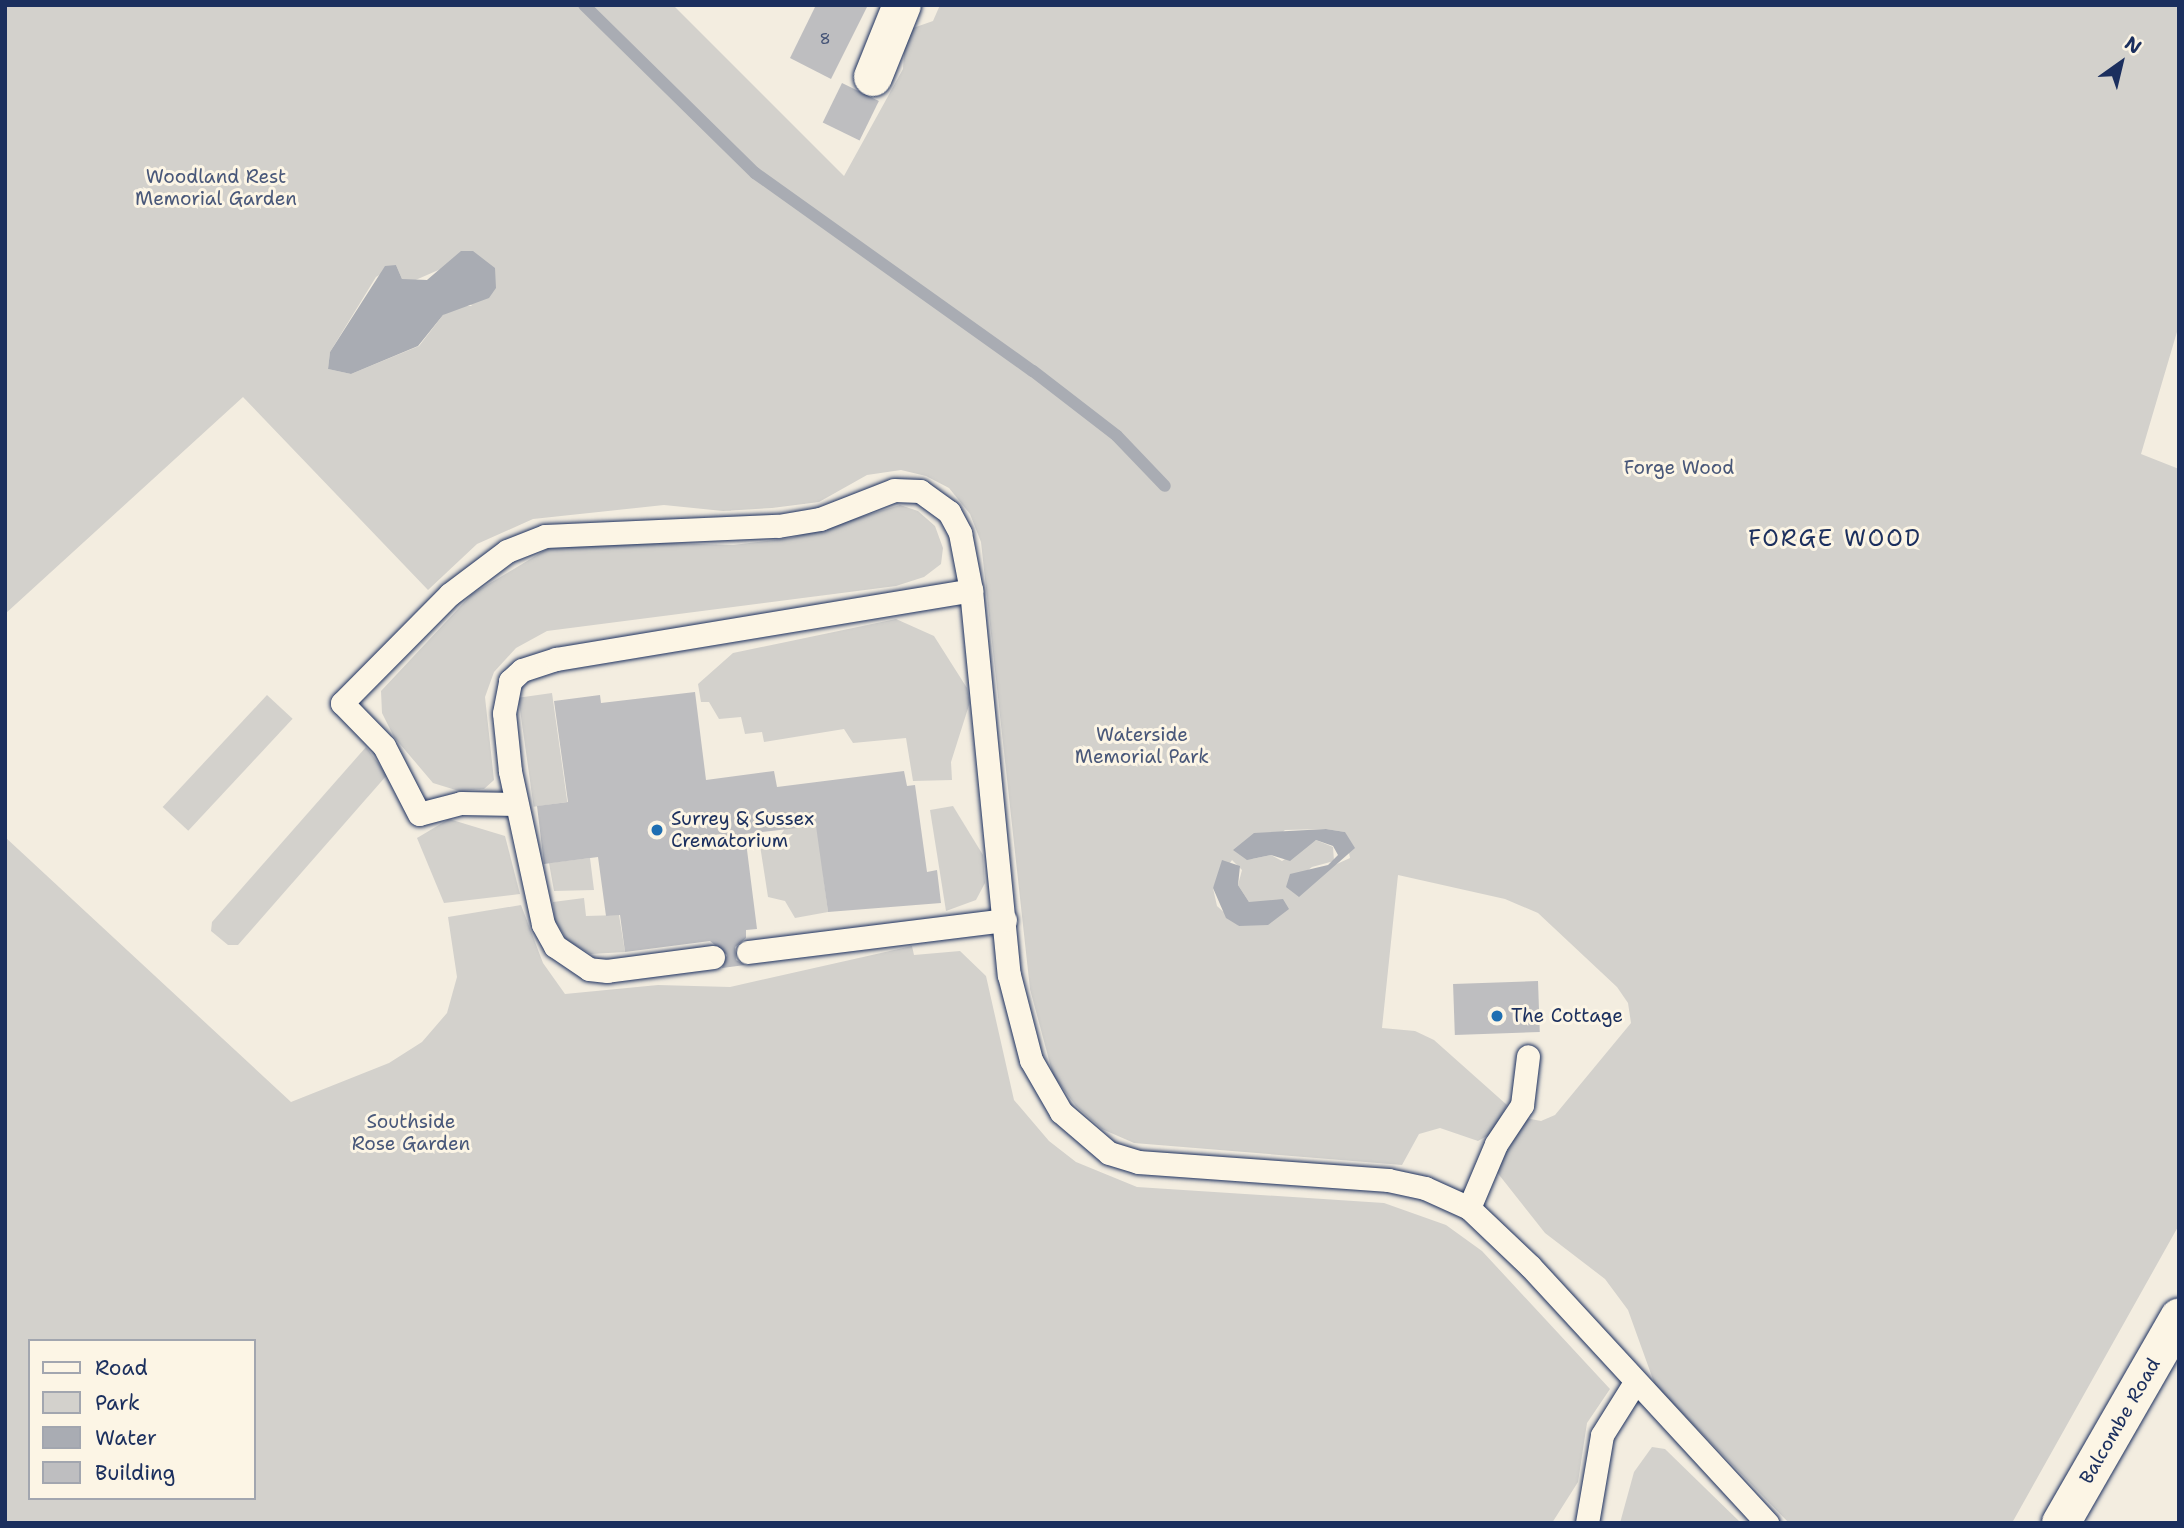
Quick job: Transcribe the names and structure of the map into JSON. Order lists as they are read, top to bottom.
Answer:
{
  "streets": {
    "main road": ["Balcombe Road"]
  },
  "districts": ["FORGE WOOD"],
  "parks": [
    "Woodland Rest Memorial Garden",
    "Forge Wood",
    "Waterside Memorial Park",
    "Southside Rose Garden"
  ],
  "places": ["Surrey & Sussex Crematorium", "The Cottage"],
  "house_numbers": ["8"],
  "legend": [
    "Road",
    "Park",
    "Water",
    "Building"
  ],
  "north": "top right"
}
